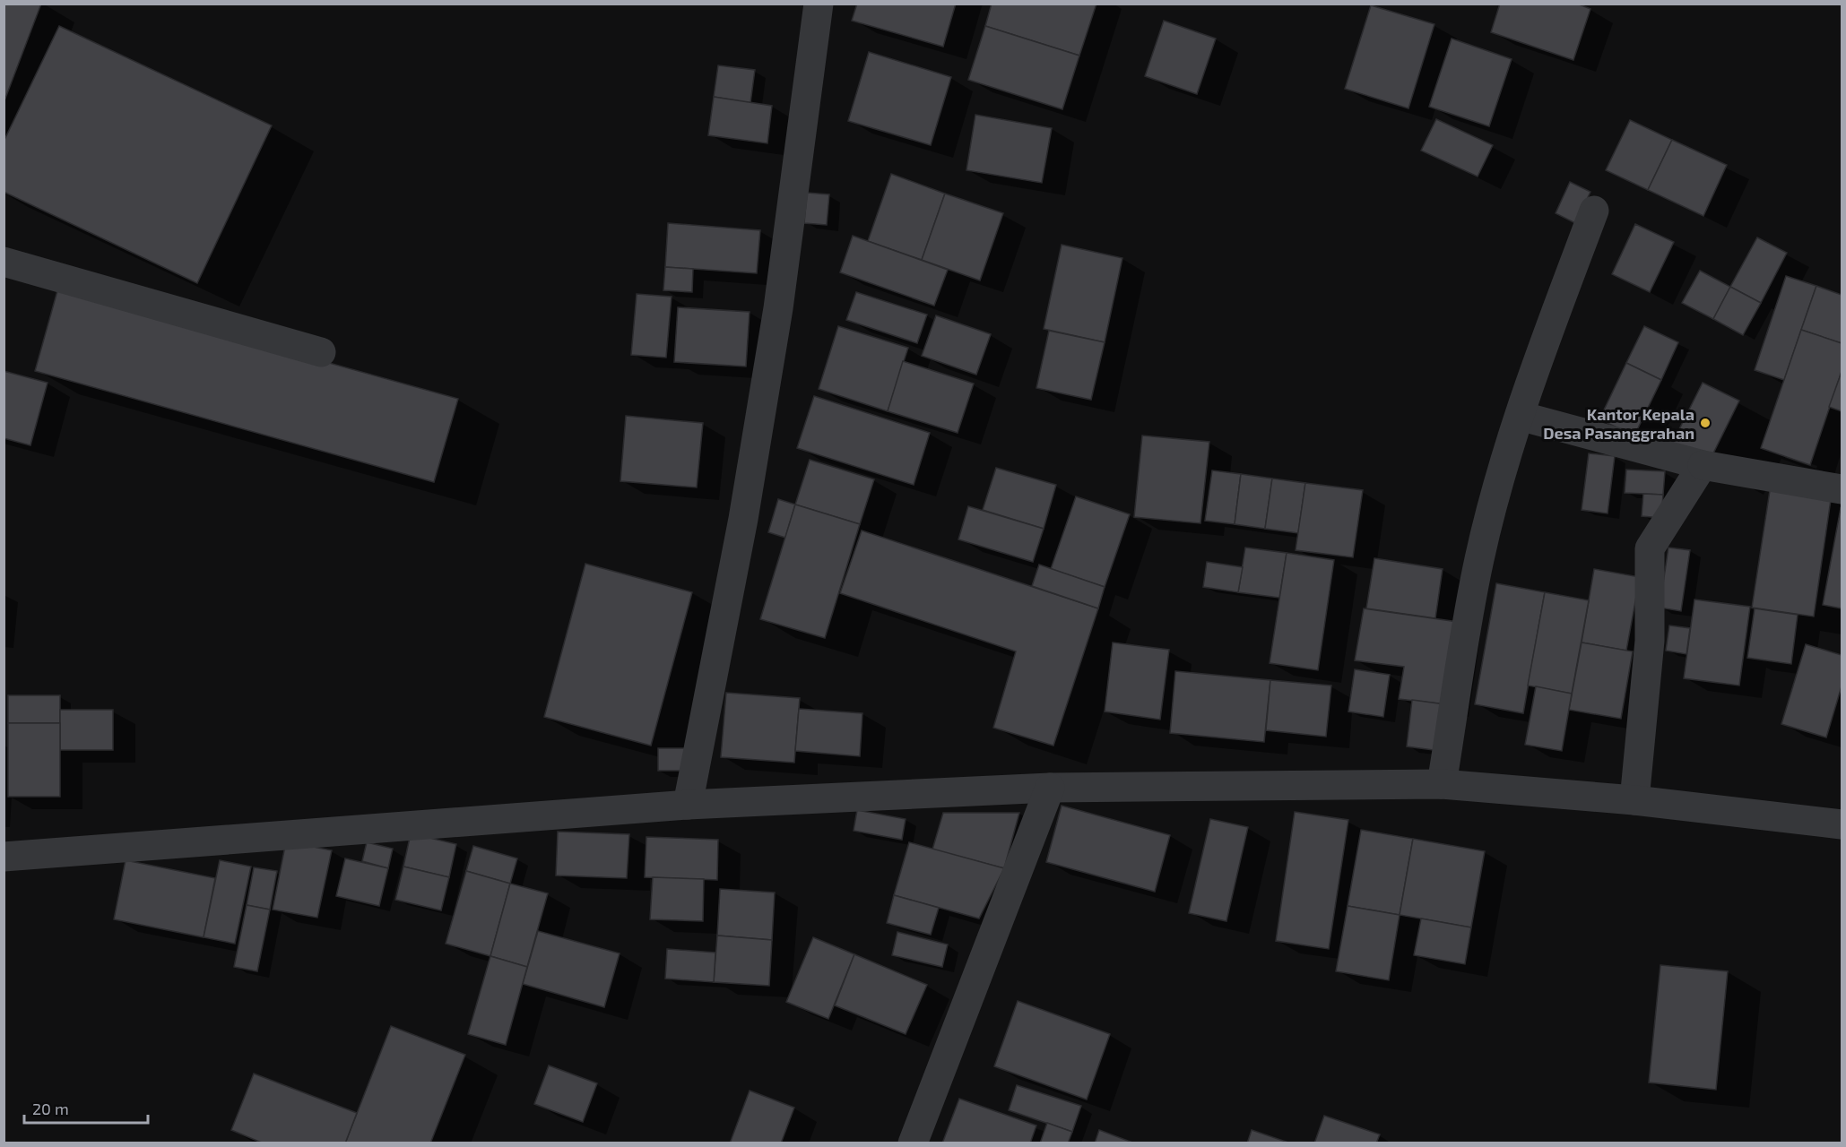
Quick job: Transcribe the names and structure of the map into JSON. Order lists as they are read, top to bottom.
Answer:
{
  "places": ["Kantor Kepala Desa Pasanggrahan"],
  "scale_bar": "20 m"
}
